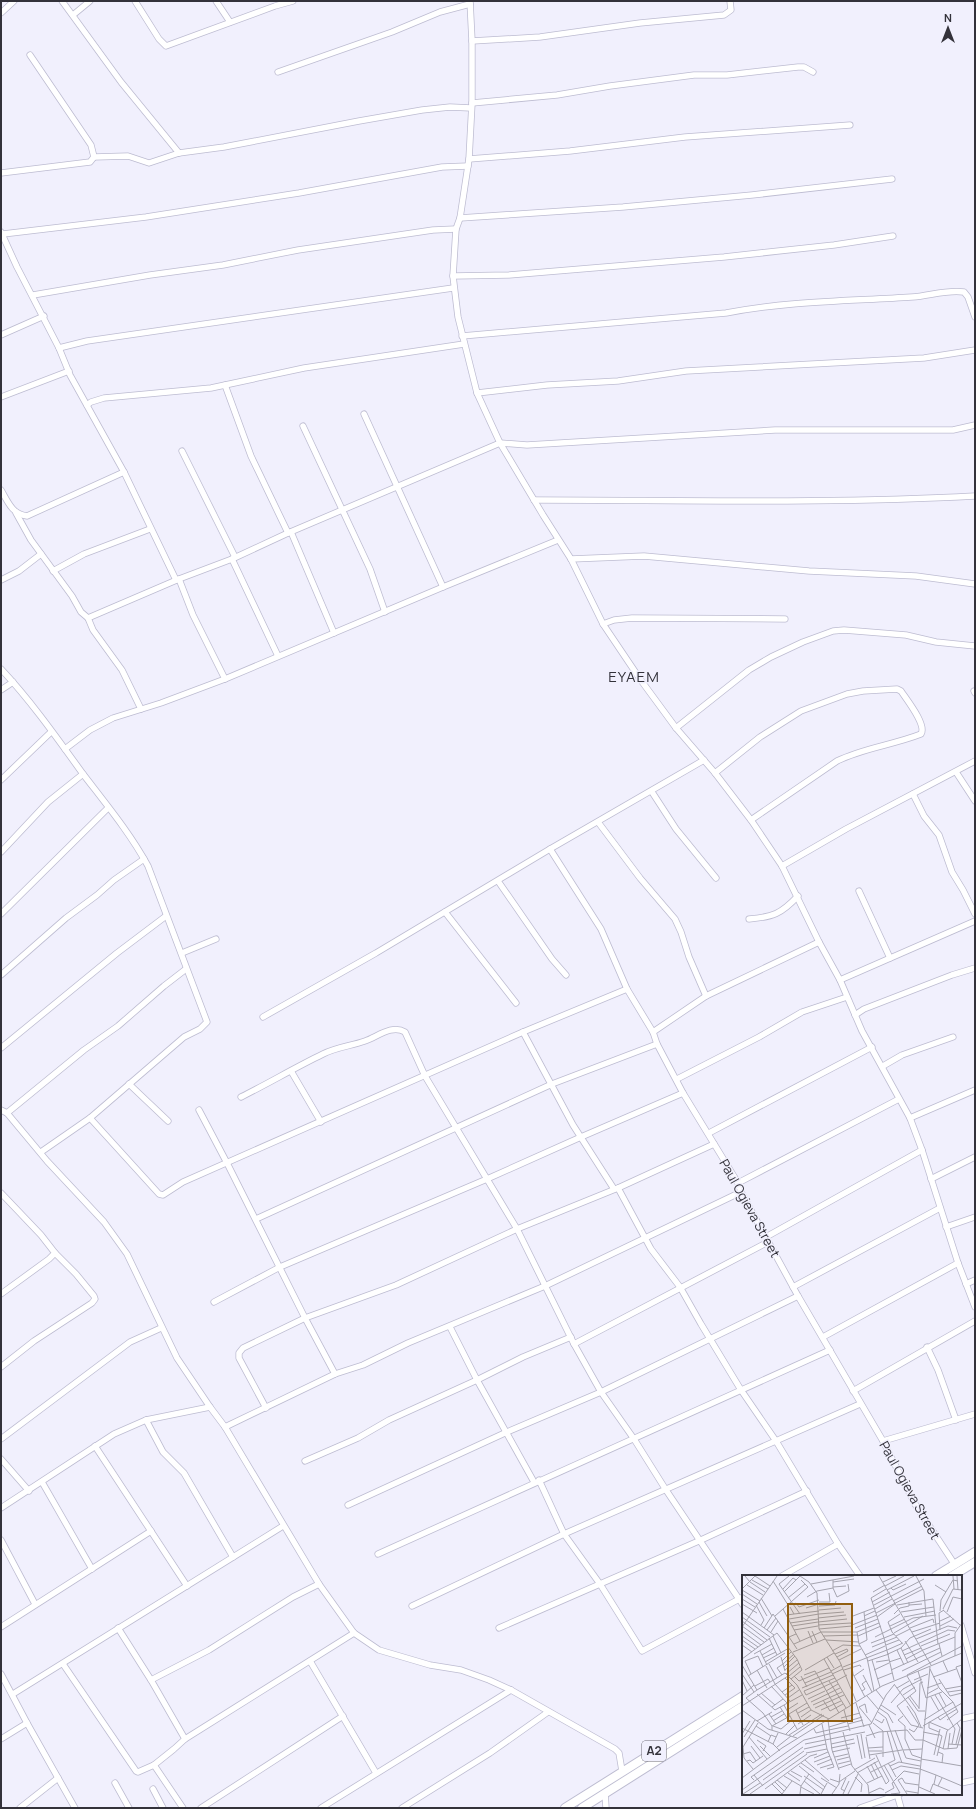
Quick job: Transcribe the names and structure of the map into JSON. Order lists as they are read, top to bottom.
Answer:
{
  "streets": {
    "highway": ["A2"],
    "street": ["Paul Ogieva Street"]
  },
  "districts": ["EYAEM"],
  "north": "top"
}
